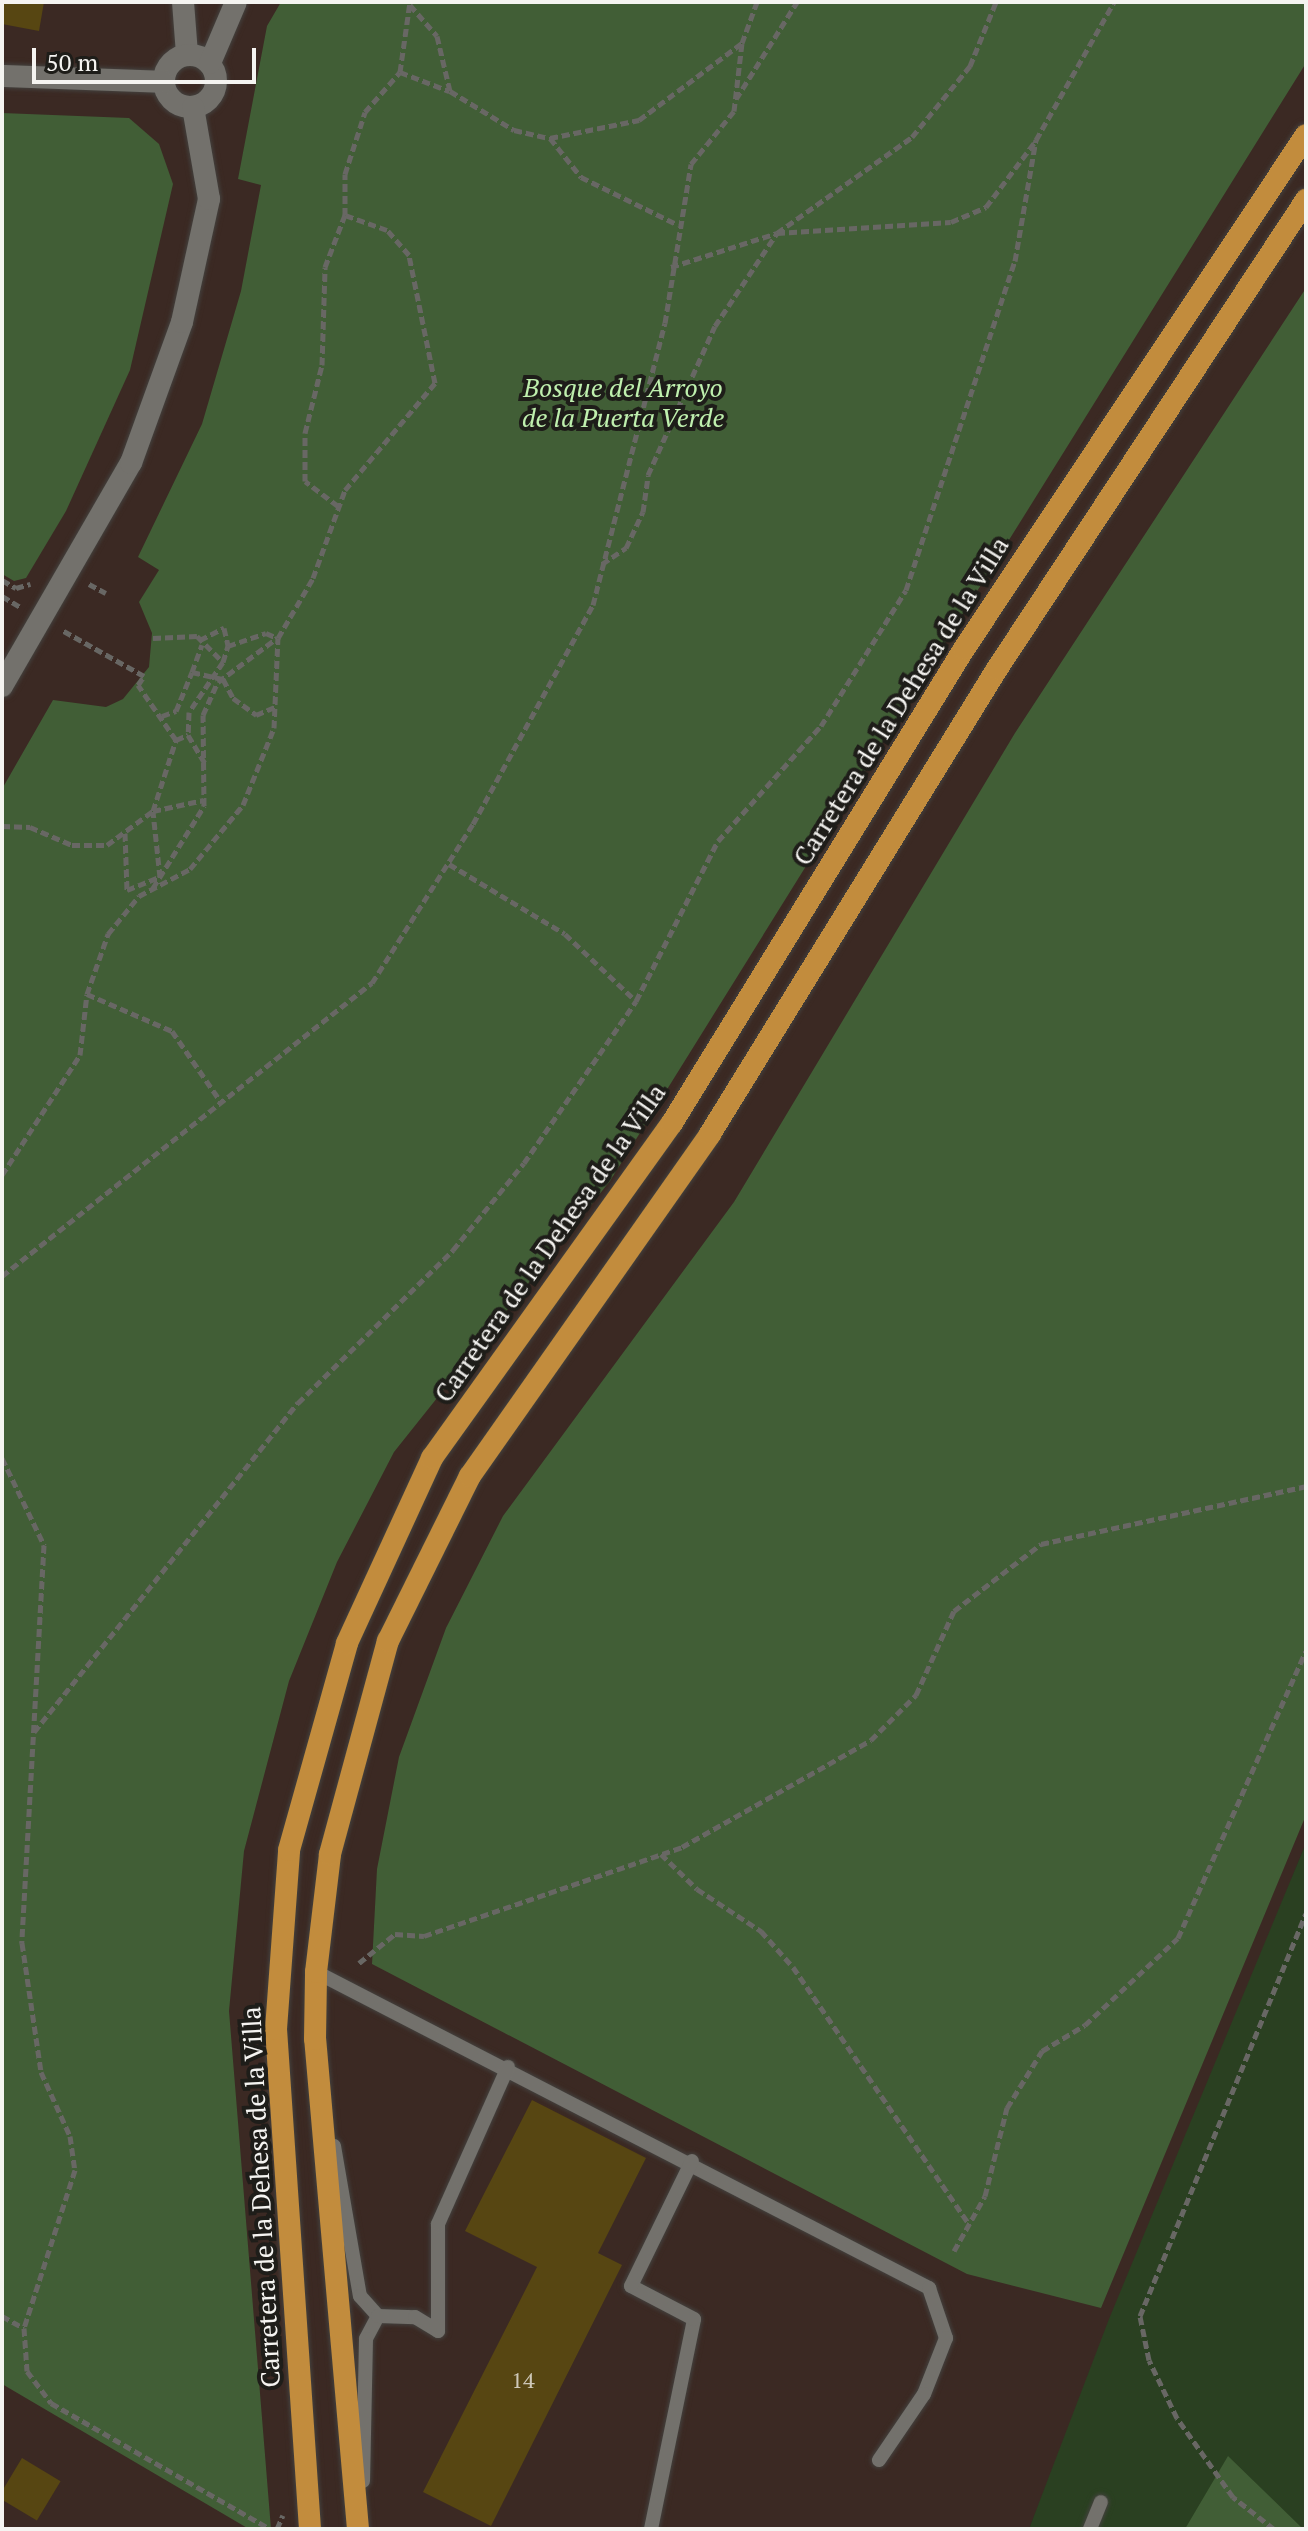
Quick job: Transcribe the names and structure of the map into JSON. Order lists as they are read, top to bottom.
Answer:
{
  "streets": {
    "main road": ["Carretera de la Dehesa de la Villa"]
  },
  "parks": ["Bosque del Arroyo de la Puerta Verde"],
  "house_numbers": ["14"],
  "scale_bar": "50 m"
}
